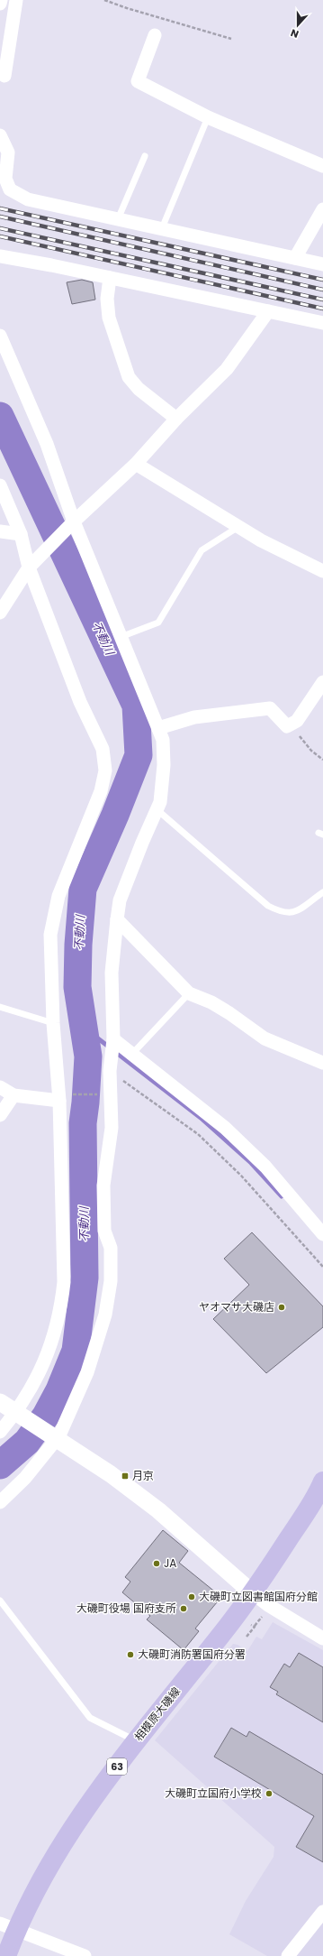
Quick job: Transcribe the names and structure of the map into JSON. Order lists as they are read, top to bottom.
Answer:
{
  "streets": {
    "main road": ["相模原大磯線", "63"]
  },
  "water": ["不動川"],
  "places": {
    "other": [
      "ヤオマサ大磯店",
      "JA",
      "大磯町立図書館国府分館",
      "大磯町役場 国府支所",
      "大磯町消防署国府分署",
      "大磯町立国府小学校"
    ],
    "transit": ["月京"]
  },
  "north": "bottom"
}
